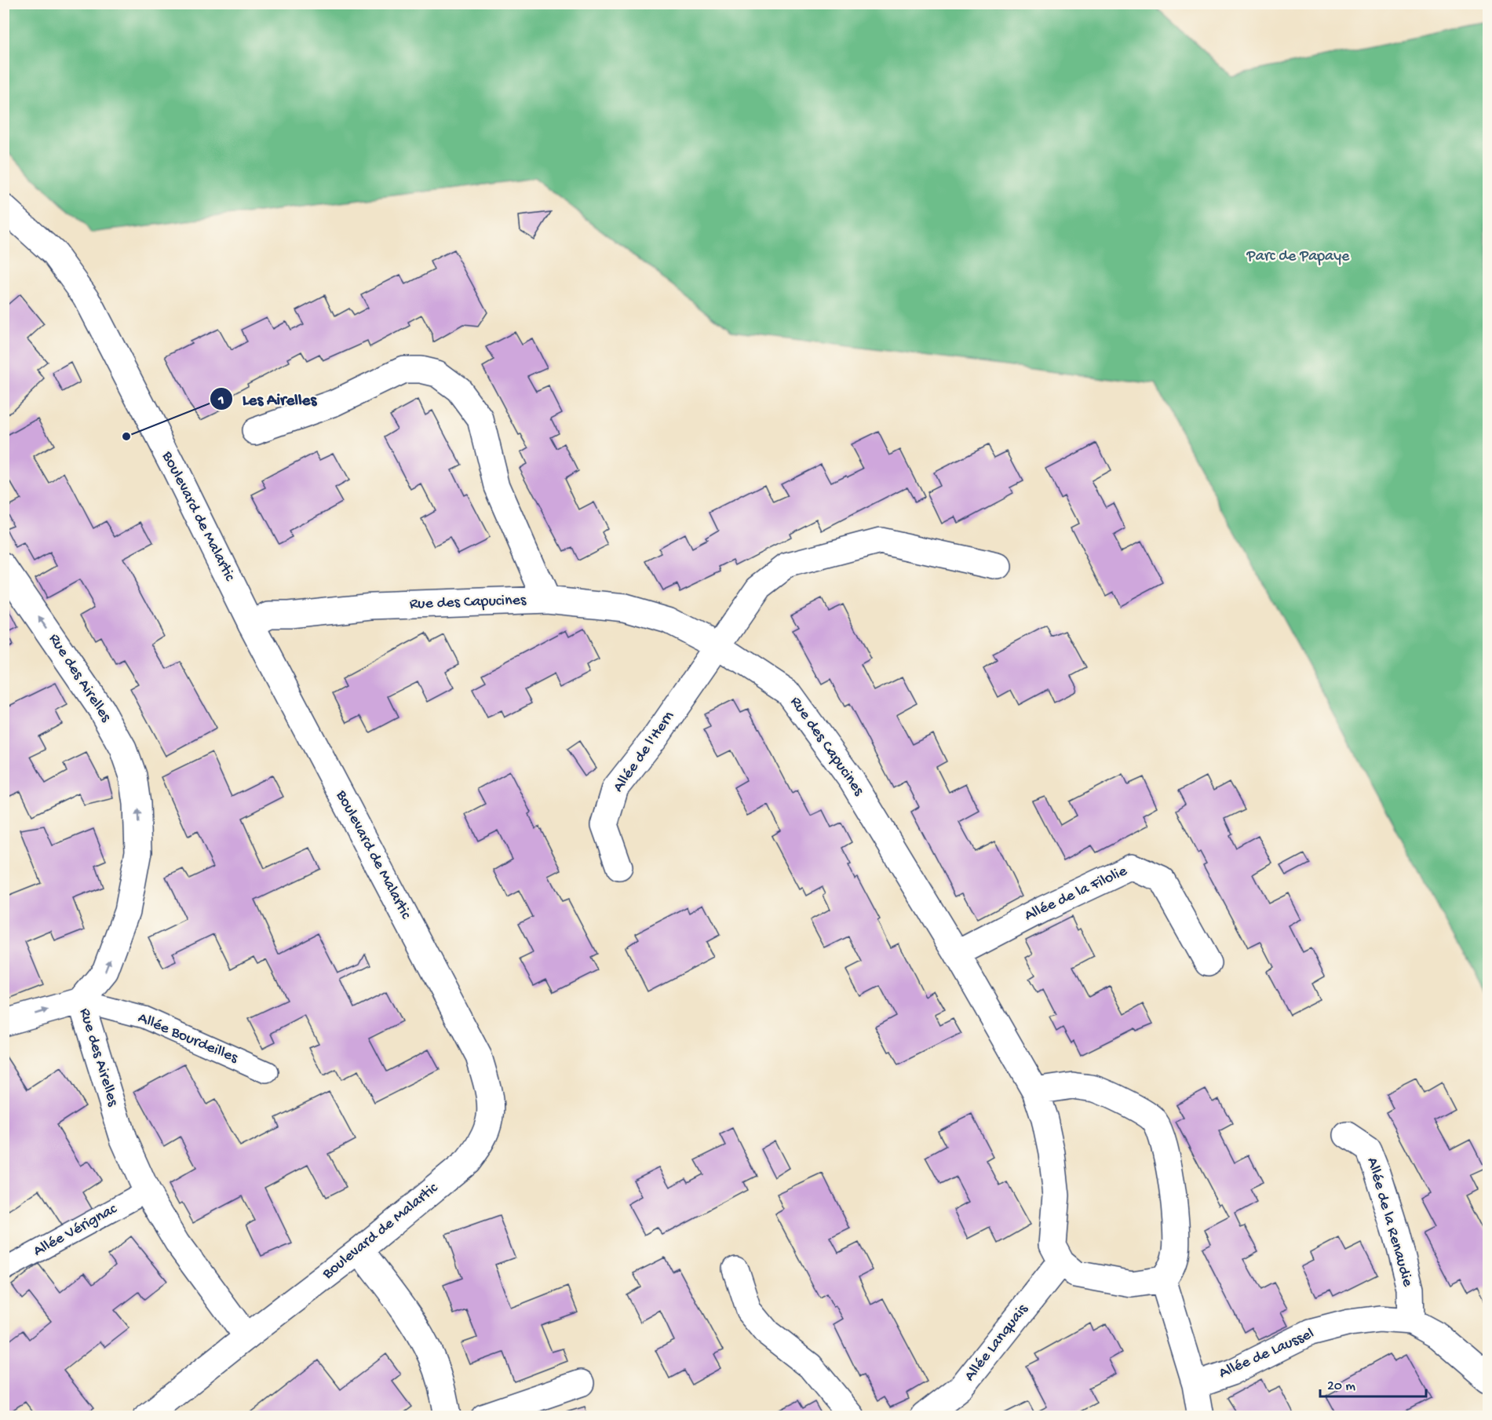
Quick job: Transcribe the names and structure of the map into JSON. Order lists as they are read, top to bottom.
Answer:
{
  "streets": {
    "street": [
      "Boulevard de Malartic",
      "Rue des Capucines",
      "Rue des Airelles",
      "Allée de l'Hern",
      "Allée de la Filolie",
      "Allée de la Renaudie",
      "Allée Lanquais",
      "Allée de Laussel"
    ],
    "lane": ["Allée Bourdeilles", "Allée Vérignac"]
  },
  "crossings": [
    ["Boulevard de Malartic", "Rue des Capucines"],
    ["Boulevard de Malartic", "Rue des Airelles"],
    ["Rue des Capucines", "Allée de l'Hern"],
    ["Rue des Capucines", "Allée de la Filolie"],
    ["Rue des Capucines", "Allée Lanquais"],
    ["Rue des Airelles", "Allée Bourdeilles"],
    ["Rue des Airelles", "Allée Vérignac"],
    ["Allée de la Renaudie", "Allée de Laussel"]
  ],
  "one_way": ["Rue des Airelles"],
  "parks": ["Parc de Papaye"],
  "places": ["Les Airelles"],
  "scale_bar": "20 m"
}
